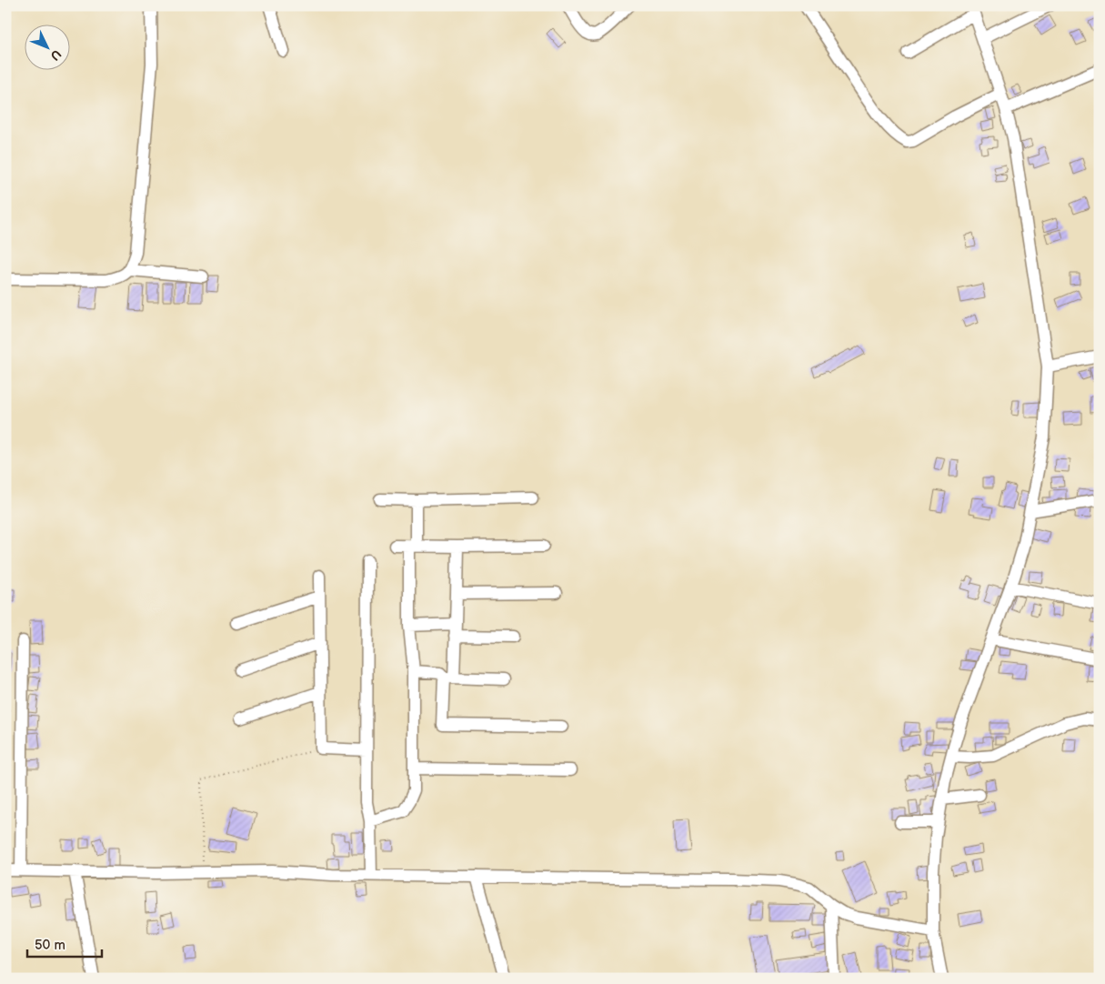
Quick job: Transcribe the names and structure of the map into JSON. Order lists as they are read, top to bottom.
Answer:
{
  "scale_bar": "50 m",
  "north": "bottom right"
}
